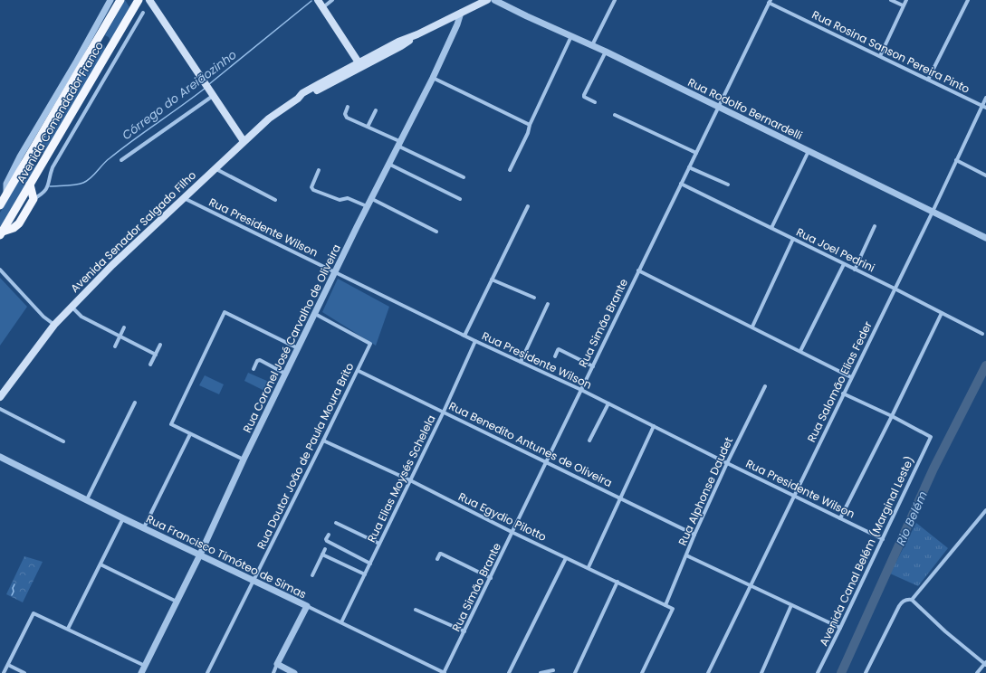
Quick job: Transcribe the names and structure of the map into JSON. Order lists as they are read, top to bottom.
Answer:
{
  "streets": {
    "highway": ["Avenida Comendador Franco"],
    "main road": ["Avenida Senador Salgado Filho"],
    "street": [
      "Rua Rosina Sanson Pereira Pinto",
      "Rua Rodolfo Bernardelli",
      "Rua Presidente Wilson",
      "Rua Joel Pedrini",
      "Rua Simão Brante",
      "Rua Coronel José Carvalho de Oliveira",
      "Rua Salomão Elias Feder",
      "Rua Benedito Antunes de Oliveira",
      "Rua Doutor João de Paula Moura Brito",
      "Rua Elias Moysés Schelela",
      "Rua Alphonse Daudet",
      "Rua Egydio Pilotto",
      "Avenida Canal Belém (Marginal Leste)",
      "Rua Francisco Timóteo de Simas"
    ]
  },
  "crossings": [
    ["Rua Rosina Sanson Pereira Pinto", "Rua Simão Brante"],
    ["Rua Rosina Sanson Pereira Pinto", "Rua Salomão Elias Feder"],
    ["Rua Rodolfo Bernardelli", "Rua Simão Brante"],
    ["Rua Rodolfo Bernardelli", "Rua Salomão Elias Feder"],
    ["Rua Presidente Wilson", "Avenida Senador Salgado Filho"],
    ["Rua Presidente Wilson", "Rua Simão Brante"],
    ["Rua Presidente Wilson", "Rua Coronel José Carvalho de Oliveira"],
    ["Rua Presidente Wilson", "Rua Salomão Elias Feder"],
    ["Rua Presidente Wilson", "Rua Elias Moysés Schelela"],
    ["Rua Presidente Wilson", "Rua Alphonse Daudet"],
    ["Rua Presidente Wilson", "Avenida Canal Belém (Marginal Leste)"],
    ["Avenida Senador Salgado Filho", "Rua Coronel José Carvalho de Oliveira"],
    ["Rua Joel Pedrini", "Rua Simão Brante"],
    ["Rua Joel Pedrini", "Rua Salomão Elias Feder"],
    ["Rua Simão Brante", "Rua Benedito Antunes de Oliveira"],
    ["Rua Simão Brante", "Rua Egydio Pilotto"],
    ["Rua Simão Brante", "Rua Francisco Timóteo de Simas"],
    ["Rua Coronel José Carvalho de Oliveira", "Rua Doutor João de Paula Moura Brito"],
    ["Rua Coronel José Carvalho de Oliveira", "Rua Francisco Timóteo de Simas"],
    ["Rua Benedito Antunes de Oliveira", "Rua Doutor João de Paula Moura Brito"],
    ["Rua Benedito Antunes de Oliveira", "Rua Elias Moysés Schelela"],
    ["Rua Benedito Antunes de Oliveira", "Rua Alphonse Daudet"],
    ["Rua Doutor João de Paula Moura Brito", "Rua Egydio Pilotto"],
    ["Rua Doutor João de Paula Moura Brito", "Rua Francisco Timóteo de Simas"],
    ["Rua Elias Moysés Schelela", "Rua Egydio Pilotto"],
    ["Rua Elias Moysés Schelela", "Rua Francisco Timóteo de Simas"],
    ["Rua Alphonse Daudet", "Rua Egydio Pilotto"]
  ],
  "water": ["Córrego do Areiãozinho", "Rio Belém"]
}
